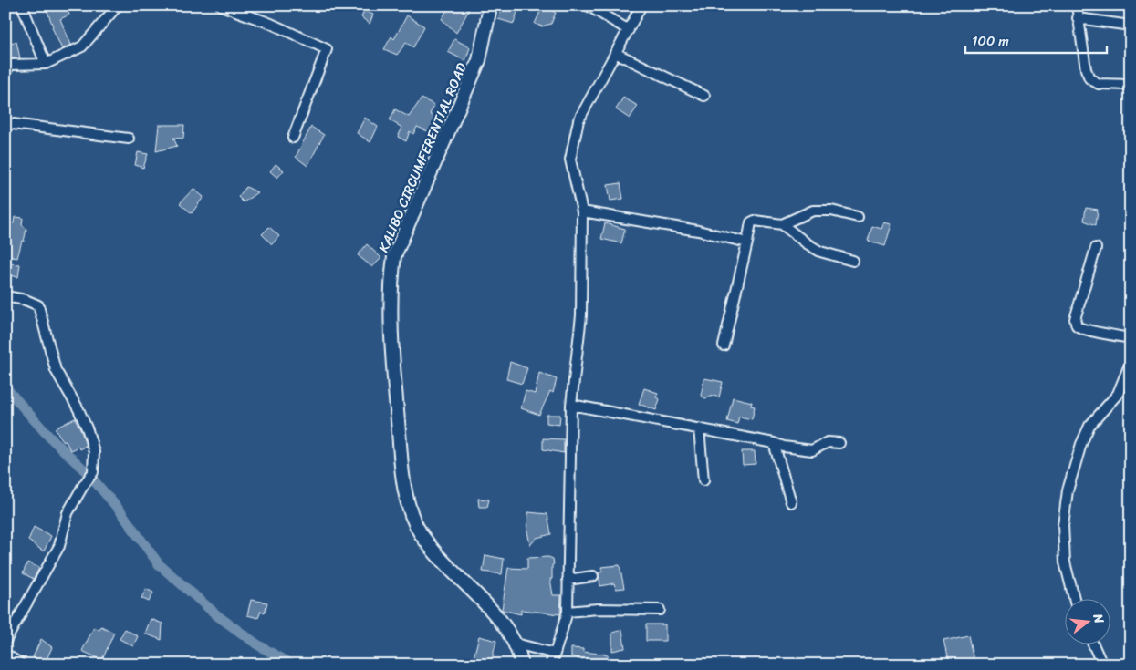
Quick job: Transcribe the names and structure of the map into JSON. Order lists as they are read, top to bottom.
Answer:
{
  "streets": {
    "main road": ["KALIBO CIRCUMFERENTIAL ROAD"]
  },
  "scale_bar": "100 m",
  "north": "right"
}
